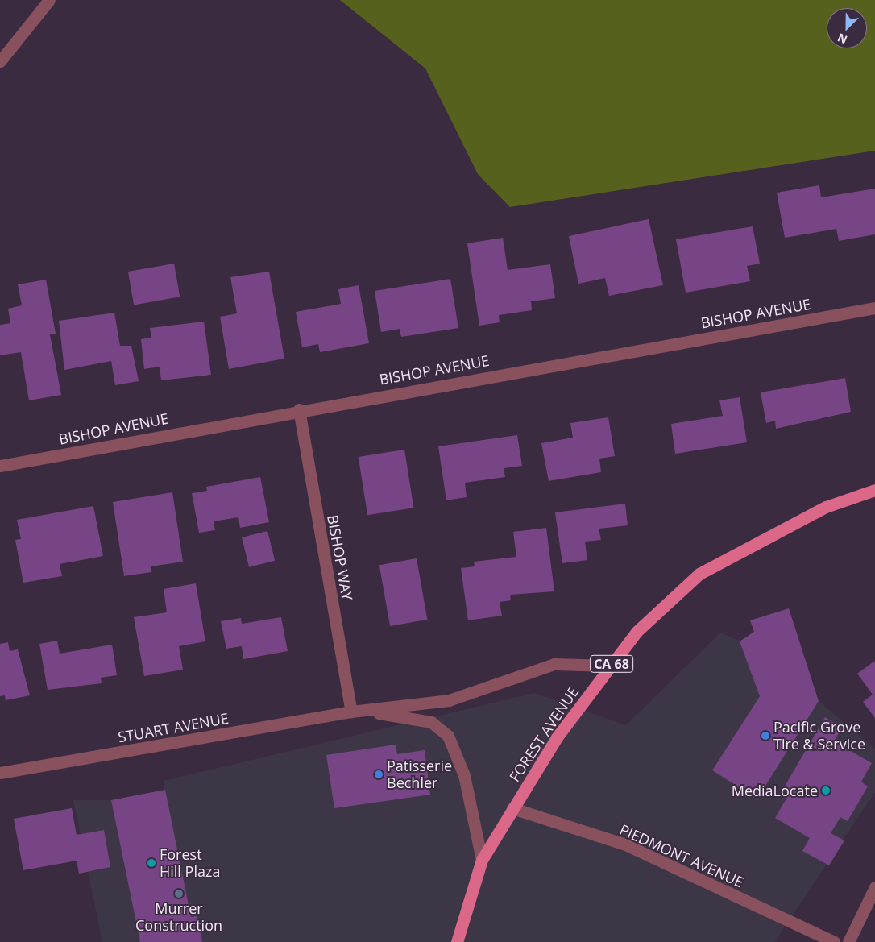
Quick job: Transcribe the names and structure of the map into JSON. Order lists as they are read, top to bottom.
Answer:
{
  "streets": {
    "main road": ["CA 68", "FOREST AVENUE"],
    "street": [
      "BISHOP AVENUE",
      "BISHOP WAY",
      "STUART AVENUE",
      "PIEDMONT AVENUE"
    ]
  },
  "crossings": [
    ["BISHOP AVENUE", "BISHOP WAY"],
    ["BISHOP WAY", "STUART AVENUE"],
    ["STUART AVENUE", "FOREST AVENUE"],
    ["FOREST AVENUE", "PIEDMONT AVENUE"]
  ],
  "places": [
    "Pacific Grove Tire & Service",
    "Patisserie Bechler",
    "MediaLocate",
    "Forest Hill Plaza",
    "Murrer Construction"
  ],
  "north": "bottom left"
}
